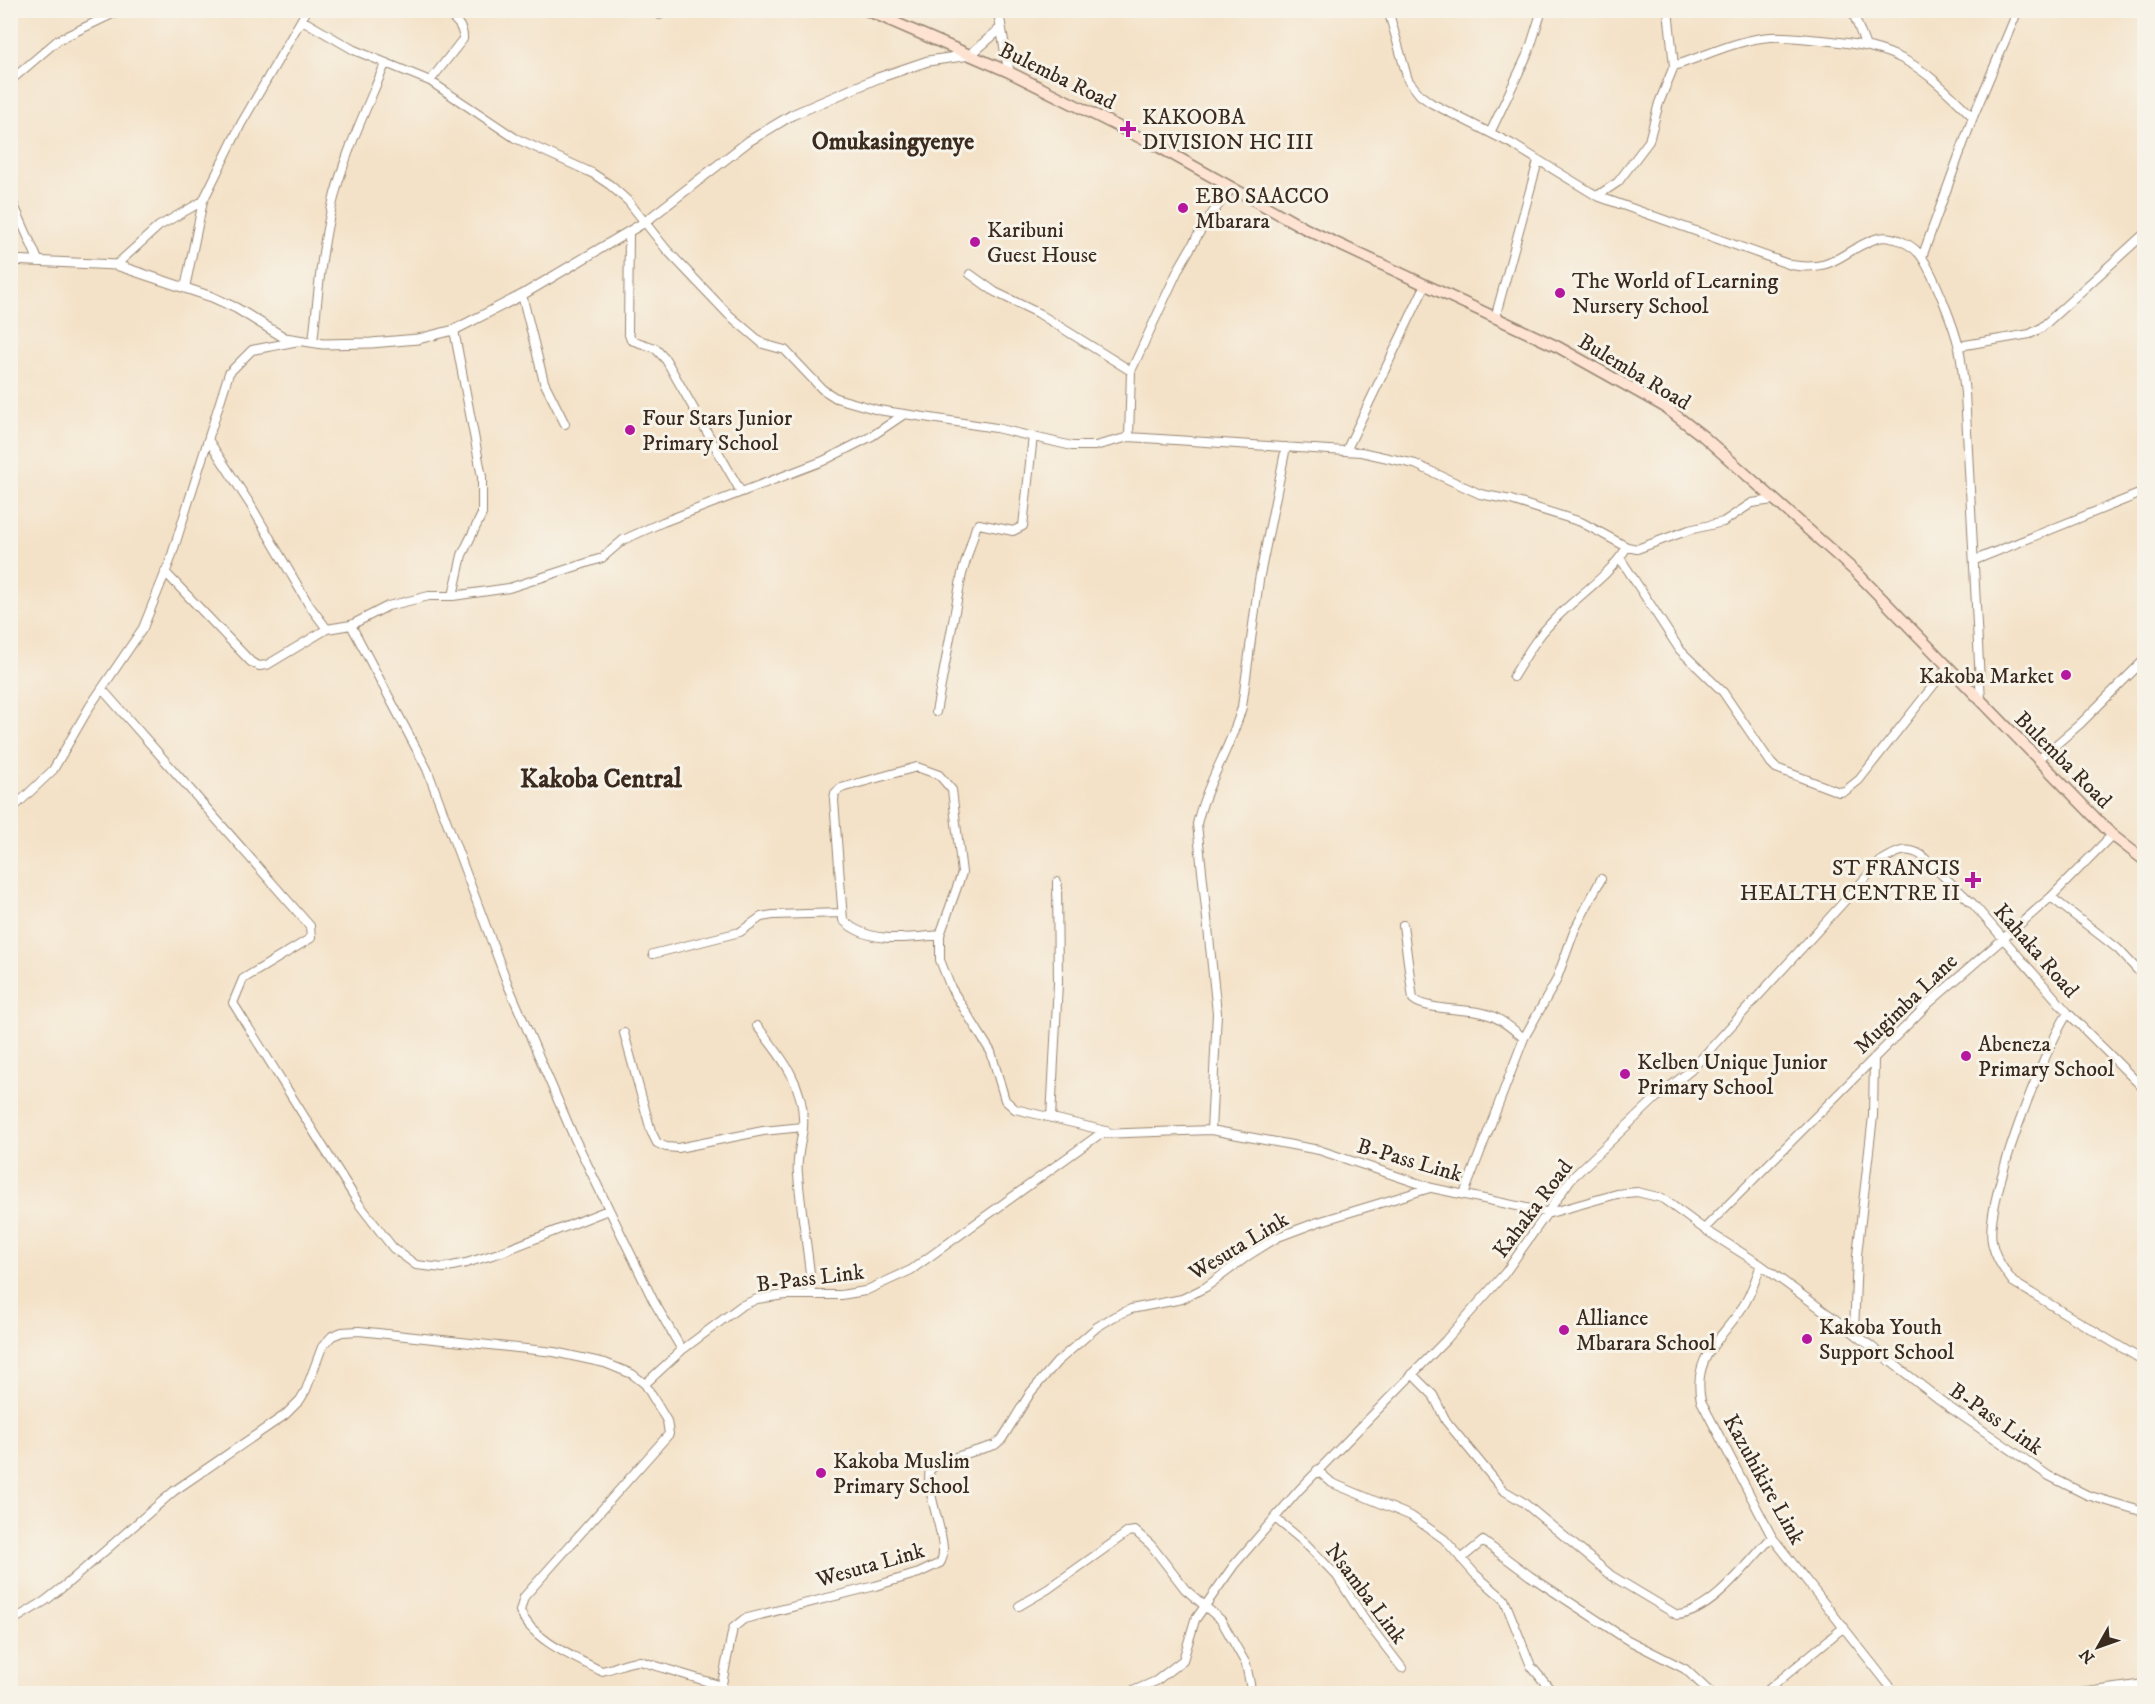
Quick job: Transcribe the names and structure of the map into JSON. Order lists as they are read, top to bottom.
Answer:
{
  "streets": {
    "main road": ["Bulemba Road"],
    "street": [
      "Kahaka Road",
      "Mugimba Lane",
      "B-Pass Link",
      "Wesuta Link",
      "Kazuhikire Link",
      "Nsamba Link"
    ]
  },
  "crossings": [
    ["Bulemba Road", "Mugimba Lane"],
    ["Kahaka Road", "Mugimba Lane"],
    ["Kahaka Road", "B-Pass Link"],
    ["Kahaka Road", "Nsamba Link"],
    ["Mugimba Lane", "B-Pass Link"],
    ["B-Pass Link", "Wesuta Link"],
    ["B-Pass Link", "Kazuhikire Link"]
  ],
  "districts": ["Omukasingyenye", "Kakoba Central"],
  "places": {
    "health": ["KAKOOBA DIVISION HC III", "ST FRANCIS HEALTH CENTRE II"],
    "other": [
      "EBO SAACCO Mbarara",
      "Karibuni Guest House",
      "The World of Learning Nursery School",
      "Four Stars Junior Primary School",
      "Kakoba Market",
      "Abeneza Primary School",
      "Kelben Unique Junior Primary School",
      "Alliance Mbarara School",
      "Kakoba Youth Support School",
      "Kakoba Muslim Primary School"
    ]
  },
  "north": "bottom left"
}
